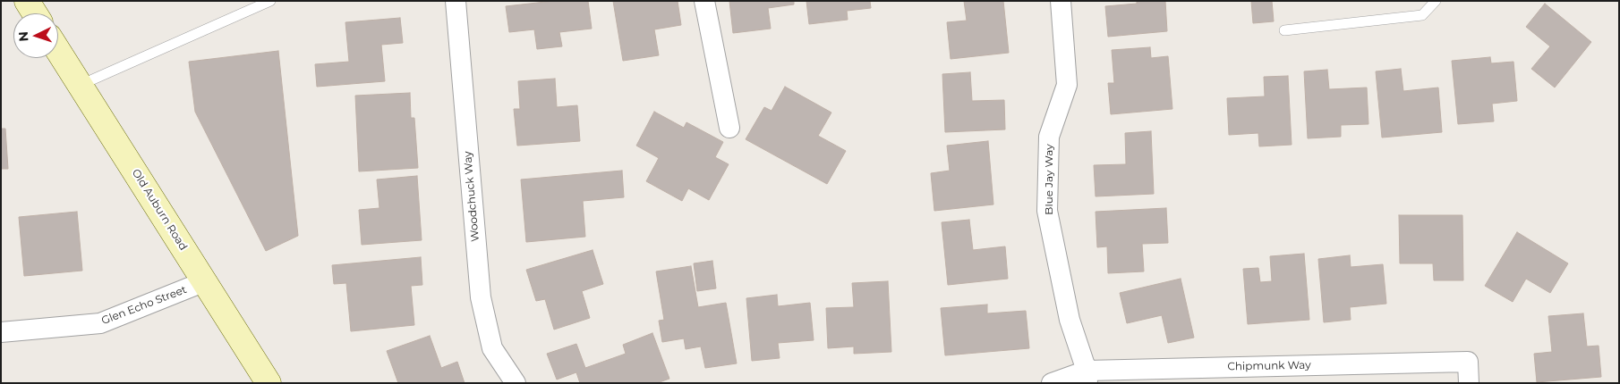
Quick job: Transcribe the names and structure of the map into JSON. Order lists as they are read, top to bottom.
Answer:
{
  "streets": {
    "main road": ["Old Auburn Road"],
    "street": [
      "Blue Jay Way",
      "Woodchuck Way",
      "Glen Echo Street",
      "Chipmunk Way"
    ]
  },
  "crossings": [
    ["Blue Jay Way", "Chipmunk Way"],
    ["Old Auburn Road", "Glen Echo Street"]
  ],
  "north": "left"
}
